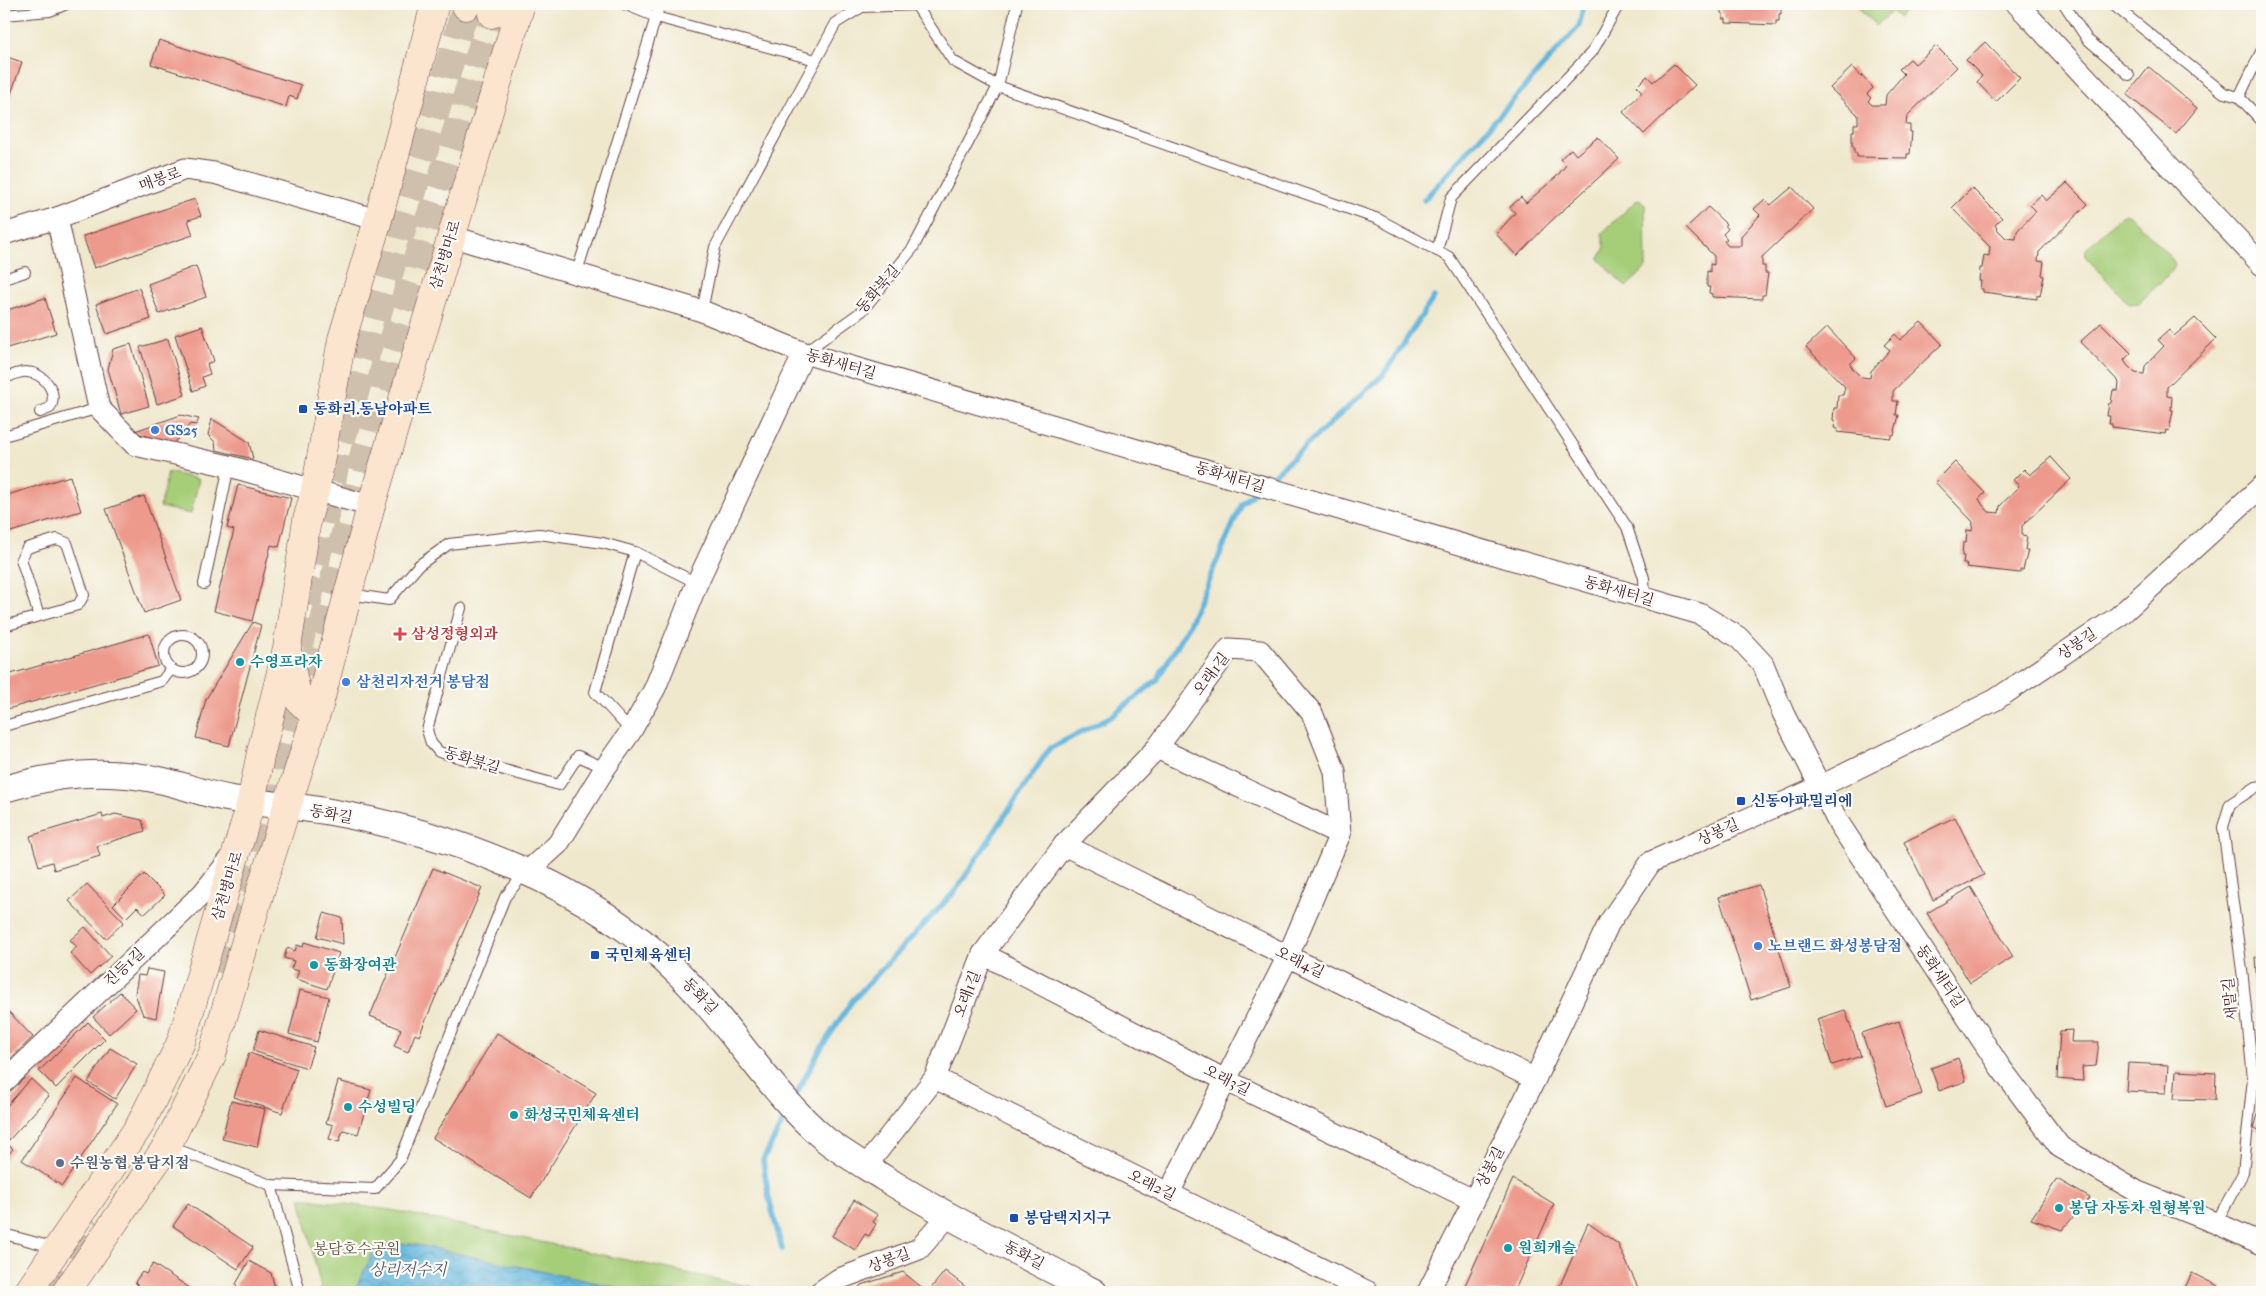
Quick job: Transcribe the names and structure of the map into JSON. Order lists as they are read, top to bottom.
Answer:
{
  "streets": {
    "main road": ["삼천병마로"],
    "street": [
      "매봉로",
      "동화북길",
      "동화새터길",
      "상봉길",
      "오래1길",
      "동화길",
      "오래4길",
      "진등1길",
      "오래3길",
      "오래2길"
    ],
    "lane": ["새말길"]
  },
  "crossings": [
    ["매봉로", "삼천병마로"],
    ["삼천병마로", "동화새터길"],
    ["삼천병마로", "동화길"],
    ["삼천병마로", "진등1길"],
    ["동화북길", "동화새터길"],
    ["동화북길", "동화길"],
    ["동화새터길", "상봉길"],
    ["동화새터길", "새말길"],
    ["상봉길", "동화길"],
    ["상봉길", "오래4길"],
    ["상봉길", "오래3길"],
    ["오래1길", "동화길"],
    ["오래1길", "오래4길"],
    ["오래1길", "오래3길"],
    ["오래1길", "오래2길"]
  ],
  "water": ["상리저수지"],
  "parks": ["봉담호수공원"],
  "places": {
    "transit": [
      "동화리.동남아파트",
      "신동아파밀리에",
      "국민체육센터",
      "봉담택지지구"
    ],
    "other": [
      "GS25",
      "수영프라자",
      "삼천리자전거 봉담점",
      "노브랜드 화성봉담점",
      "동화장여관",
      "수성빌딩",
      "화성국민체육센터",
      "수원농협 봉담지점",
      "봉담 자동차 원형복원",
      "원희캐슬"
    ],
    "health": ["삼성정형외과"]
  }
}
